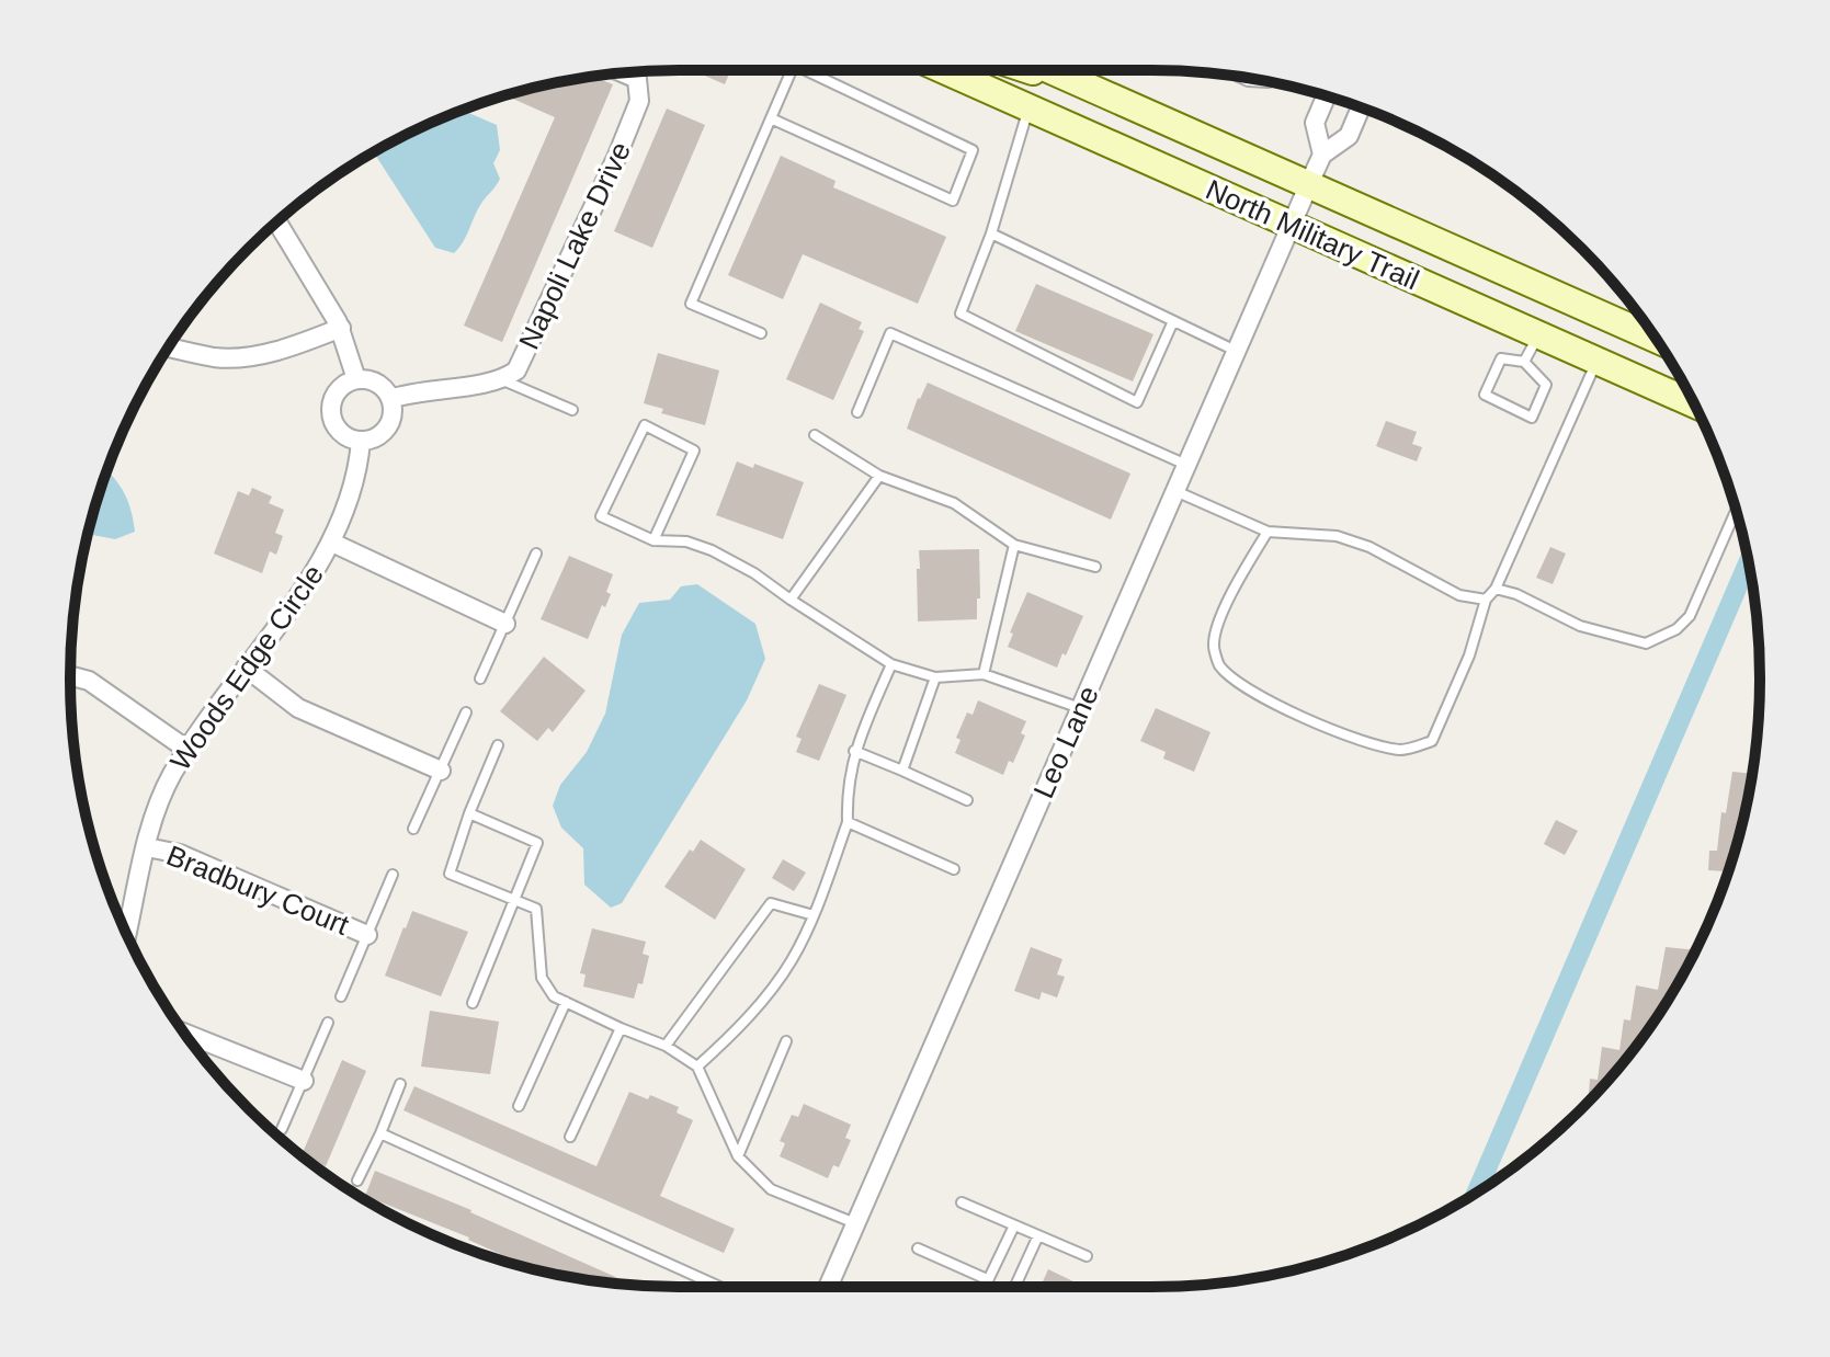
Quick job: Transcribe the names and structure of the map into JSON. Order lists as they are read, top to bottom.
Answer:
{
  "streets": {
    "main road": ["North Military Trail"],
    "street": [
      "Napoli Lake Drive",
      "Woods Edge Circle",
      "Leo Lane",
      "Bradbury Court"
    ]
  },
  "crossings": [
    ["North Military Trail", "Leo Lane"],
    ["Napoli Lake Drive", "Woods Edge Circle"],
    ["Woods Edge Circle", "Bradbury Court"]
  ]
}
